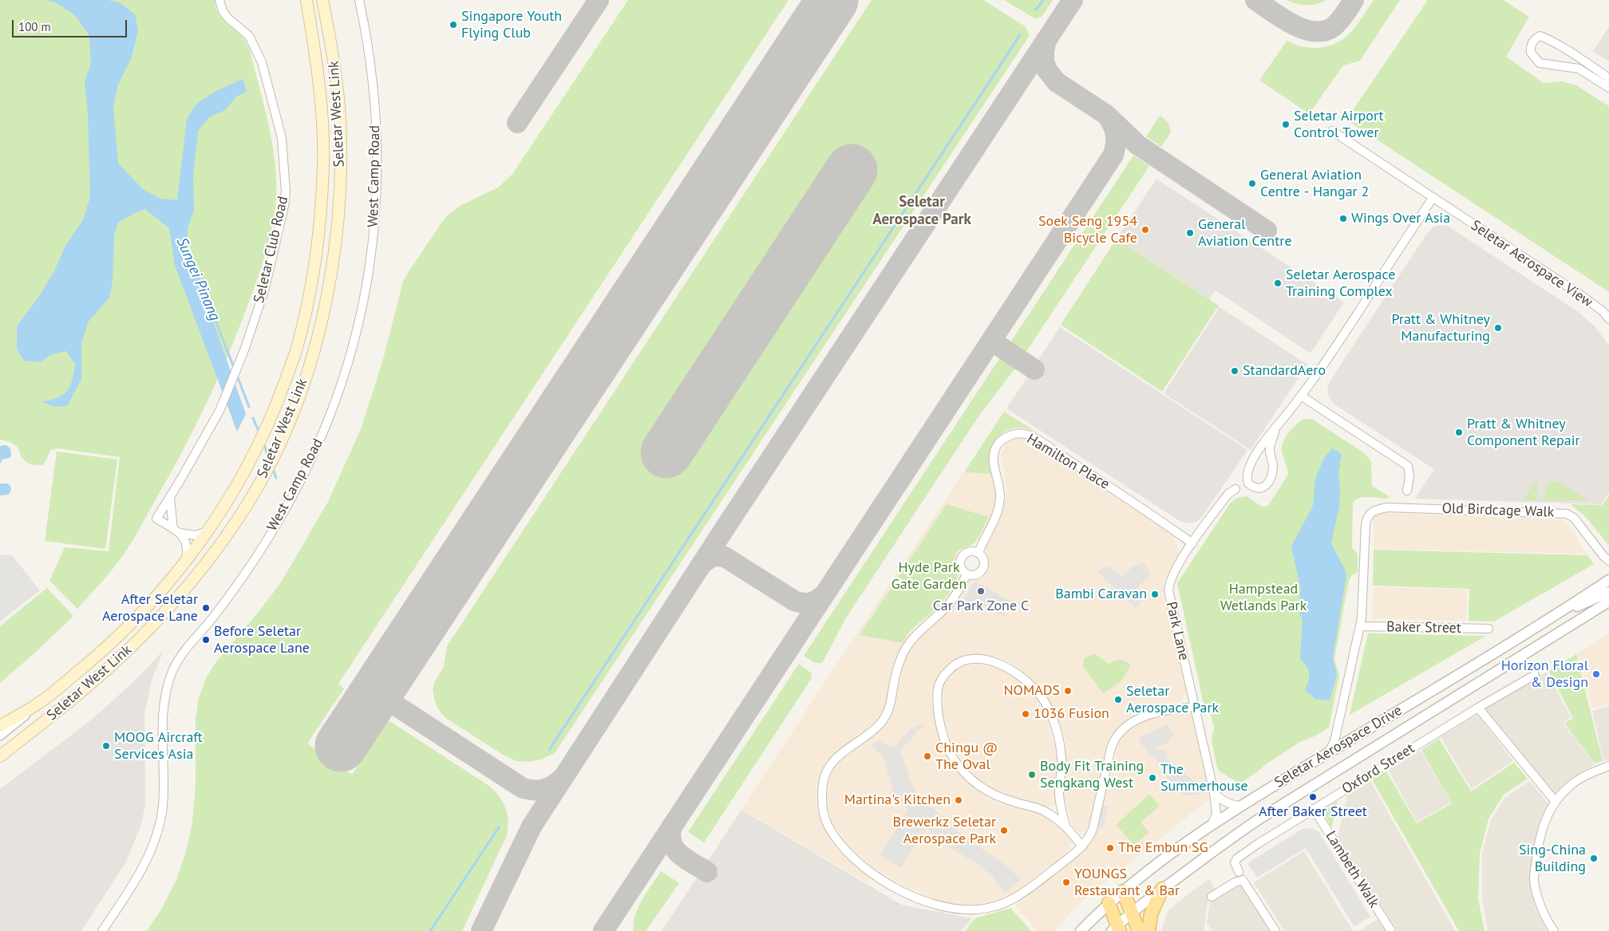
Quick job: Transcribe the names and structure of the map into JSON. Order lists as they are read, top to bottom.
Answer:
{
  "streets": {
    "main road": ["Seletar West Link"],
    "street": [
      "West Camp Road",
      "Seletar Club Road",
      "Seletar Aerospace View",
      "Hamilton Place",
      "Old Birdcage Walk",
      "Baker Street",
      "Park Lane",
      "Seletar Aerospace Drive",
      "Oxford Street",
      "Lambeth Walk"
    ]
  },
  "crossings": [
    ["Seletar West Link", "Seletar Club Road"],
    ["Hamilton Place", "Park Lane"],
    ["Old Birdcage Walk", "Baker Street"],
    ["Old Birdcage Walk", "Seletar Aerospace Drive"],
    ["Park Lane", "Seletar Aerospace Drive"],
    ["Oxford Street", "Lambeth Walk"]
  ],
  "districts": ["Seletar Aerospace Park"],
  "water": ["Sungei Pinang"],
  "parks": ["Hyde Park Gate Garden", "Hampstead Wetlands Park"],
  "places": [
    "Singapore Youth Flying Club",
    "Seletar Airport Control Tower",
    "General Aviation Centre - Hangar 2",
    "Wings Over Asia",
    "Soek Seng 1954 Bicycle Cafe",
    "General Aviation Centre",
    "Seletar Aerospace Training Complex",
    "Pratt & Whitney Manufacturing",
    "StandardAero",
    "Pratt & Whitney Component Repair",
    "Car Park Zone C",
    "Bambi Caravan",
    "After Seletar Aerospace Lane",
    "Before Seletar Aerospace Lane",
    "Horizon Floral & Design",
    "NOMADS",
    "Seletar Aerospace Park",
    "1036 Fusion",
    "MOOG Aircraft Services Asia",
    "Chingu @ The Oval",
    "Body Fit Training Sengkang West",
    "The Summerhouse",
    "After Baker Street",
    "Martina's Kitchen",
    "Brewerkz Seletar Aerospace Park",
    "The Embun SG",
    "Sing-China Building",
    "YOUNGS Restaurant & Bar"
  ],
  "scale_bar": "100 m"
}
